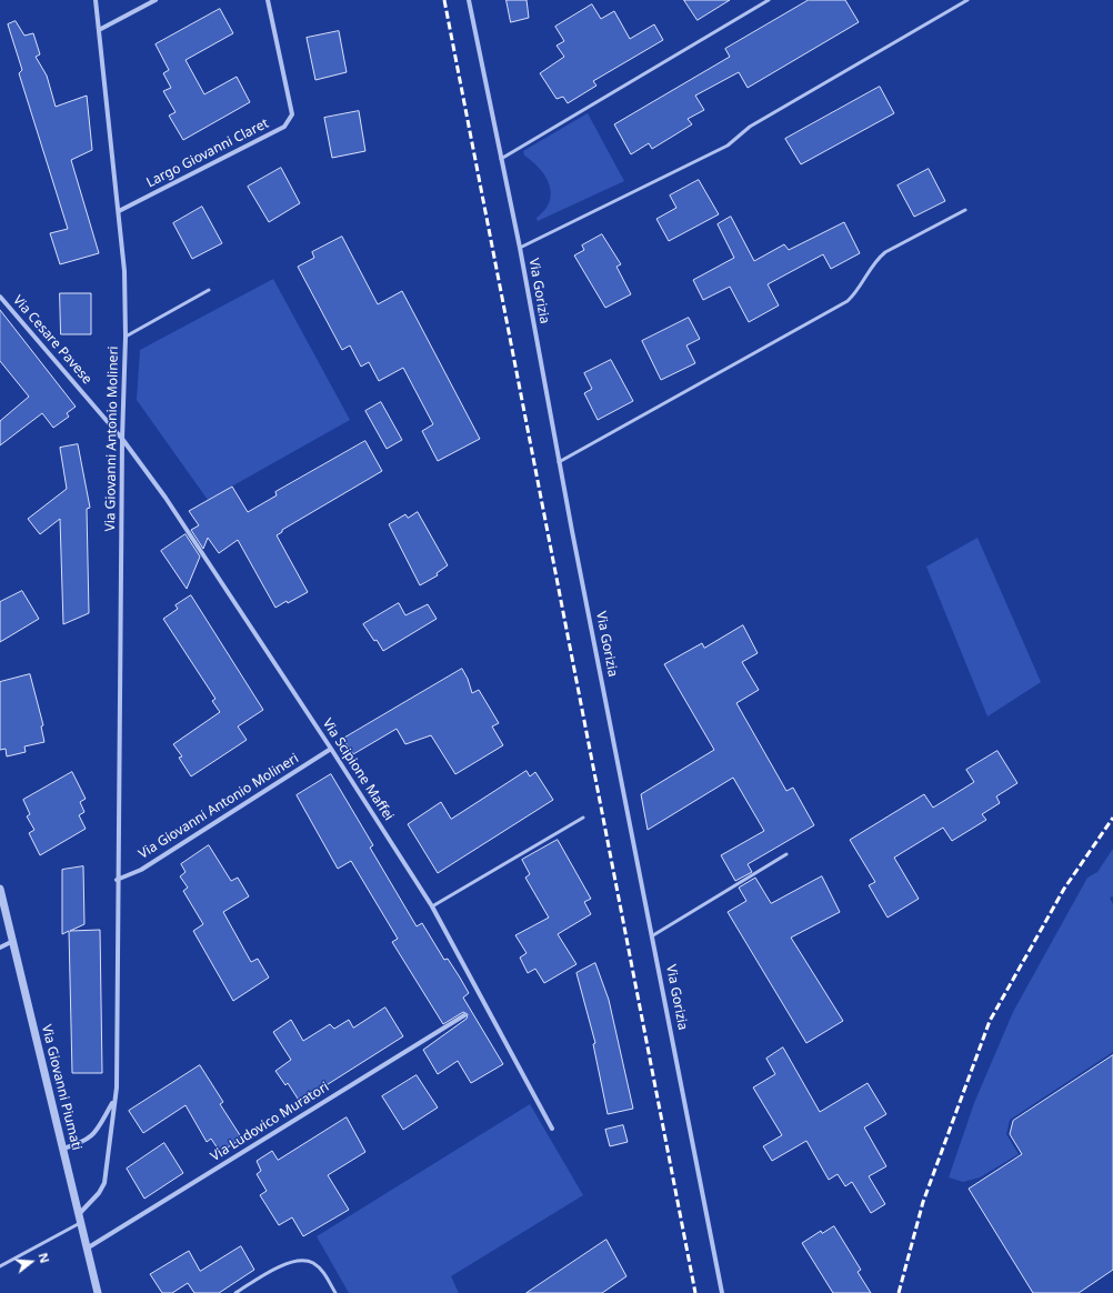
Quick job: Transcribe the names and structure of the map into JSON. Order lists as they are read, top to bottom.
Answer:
{
  "streets": {
    "street": [
      "Largo Giovanni Claret",
      "Via Gorizia",
      "Via Cesare Pavese",
      "Via Giovanni Antonio Molineri",
      "Via Scipione Maffei",
      "Via Giovanni Piumati",
      "Via Ludovico Muratori"
    ]
  },
  "crossings": [
    ["Largo Giovanni Claret", "Via Giovanni Antonio Molineri"],
    ["Via Cesare Pavese", "Via Giovanni Antonio Molineri"],
    ["Via Cesare Pavese", "Via Scipione Maffei"],
    ["Via Giovanni Antonio Molineri", "Via Scipione Maffei"],
    ["Via Giovanni Antonio Molineri", "Via Giovanni Piumati"],
    ["Via Giovanni Piumati", "Via Ludovico Muratori"]
  ],
  "north": "right"
}
